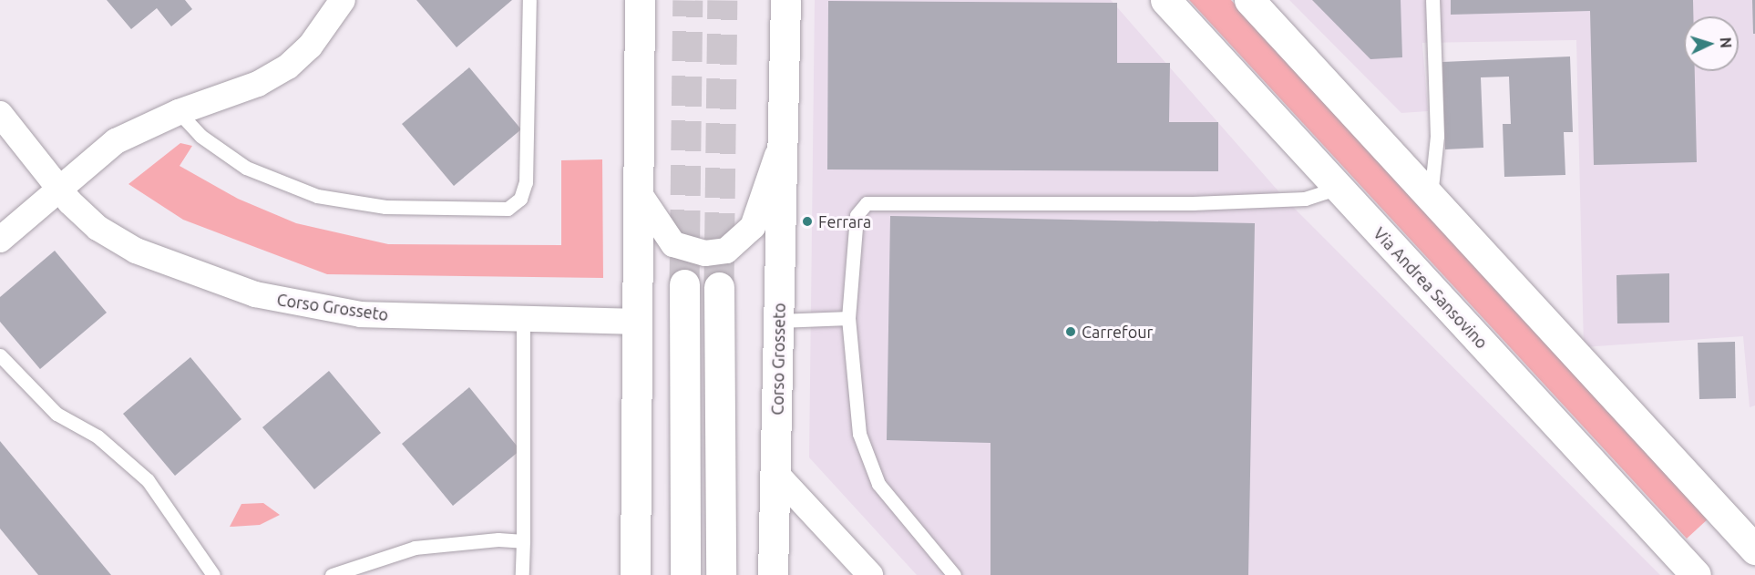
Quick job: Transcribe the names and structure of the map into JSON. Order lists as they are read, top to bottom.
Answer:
{
  "streets": {
    "main road": ["Via Andrea Sansovino", "Corso Grosseto"]
  },
  "places": ["Ferrara", "Carrefour"],
  "north": "right"
}
